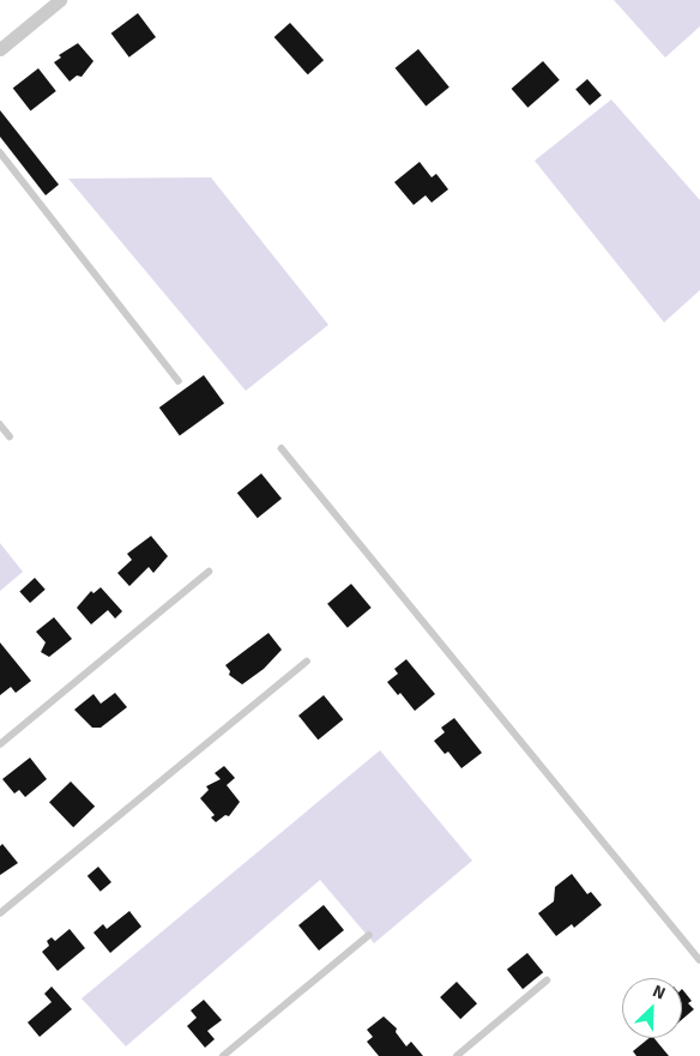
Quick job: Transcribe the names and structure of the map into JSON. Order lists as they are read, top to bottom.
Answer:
{
  "north": "top right"
}
